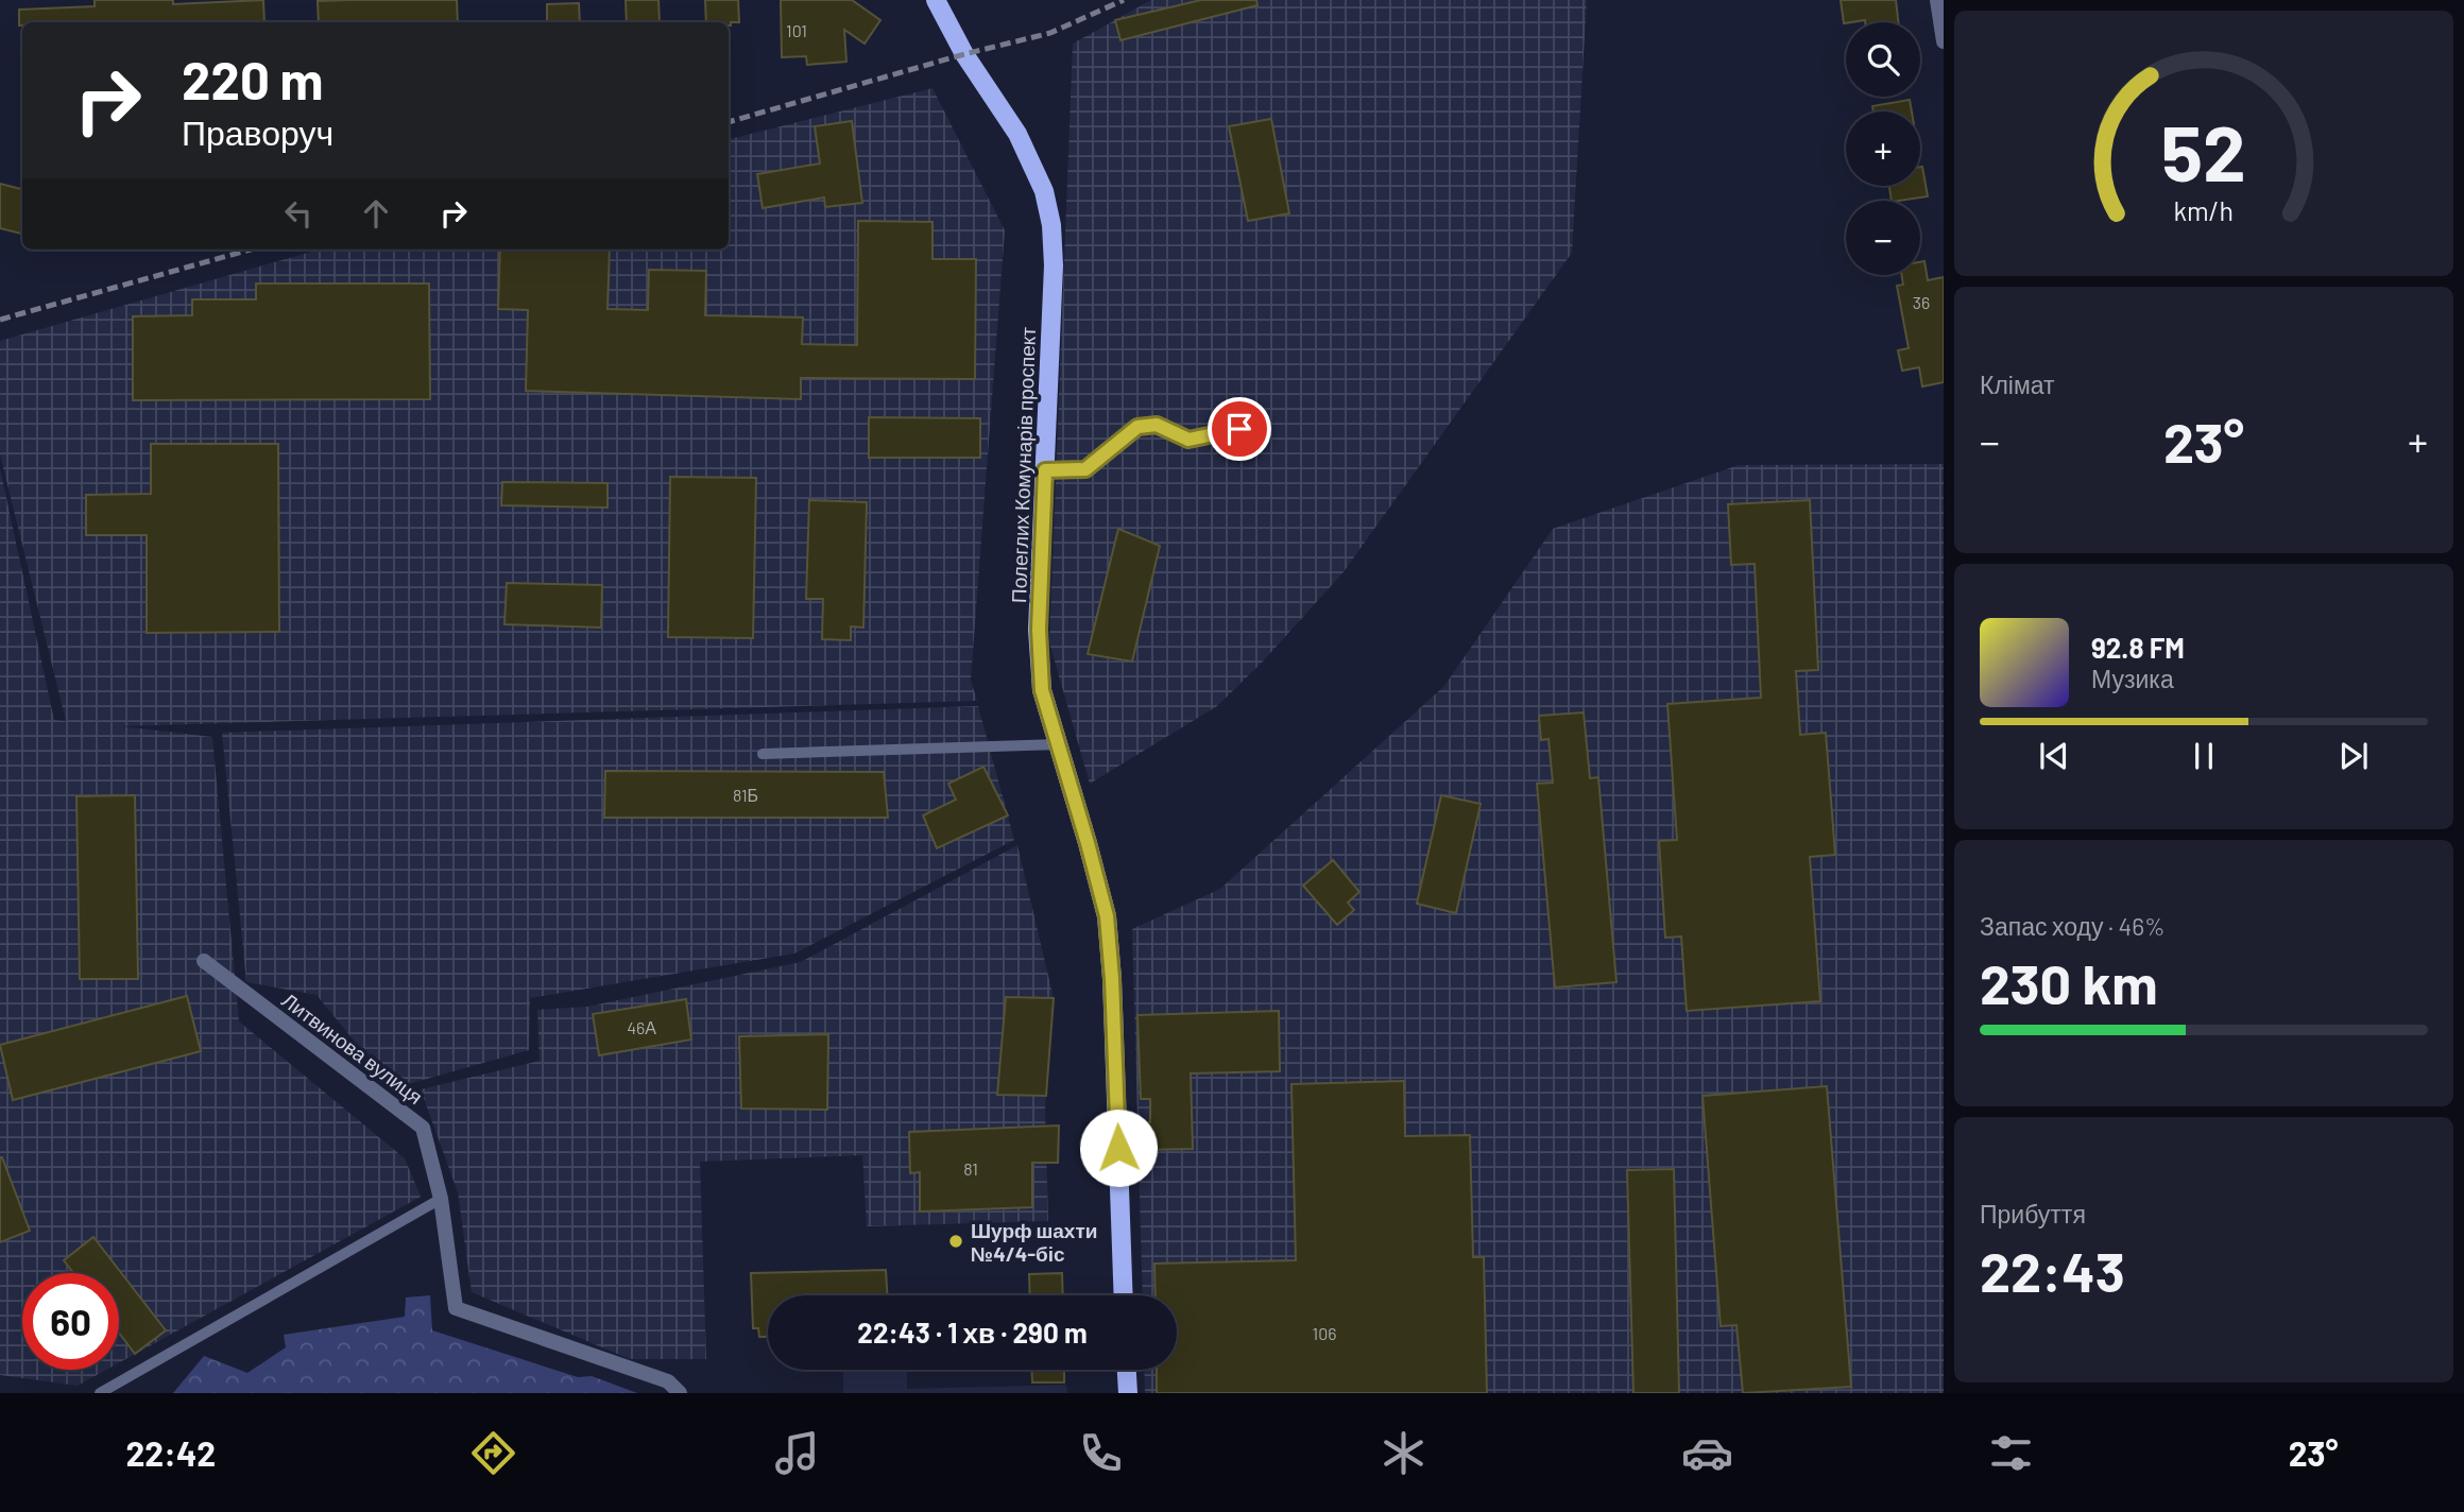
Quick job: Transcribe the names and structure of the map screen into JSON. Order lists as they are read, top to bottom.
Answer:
{
  "streets": {
    "main road": ["Полеглих Комунарів проспект"],
    "street": ["Литвинова вулиця"]
  },
  "places": ["Шурф шахти №4/4-біс"],
  "house_numbers": [
    "101",
    "36",
    "81Б",
    "46А",
    "81",
    "106"
  ],
  "page": {
    "map_buttons": ["+", "−"],
    "turn": ["220 m", "Праворуч"],
    "tile": [
      "Клімат",
      ["Запас ходу · 46%", "230 km"],
      ["Прибуття", "22:43"]
    ],
    "heat": ["−", "23°", "+"],
    "song": ["92.8 FM", "Музика"],
    "limit": "60",
    "trip": "22:43 · 1 хв · 290 m",
    "tabs": ["22:42", "23°"],
    "gauge": ["52", "km/h"]
  }
}
